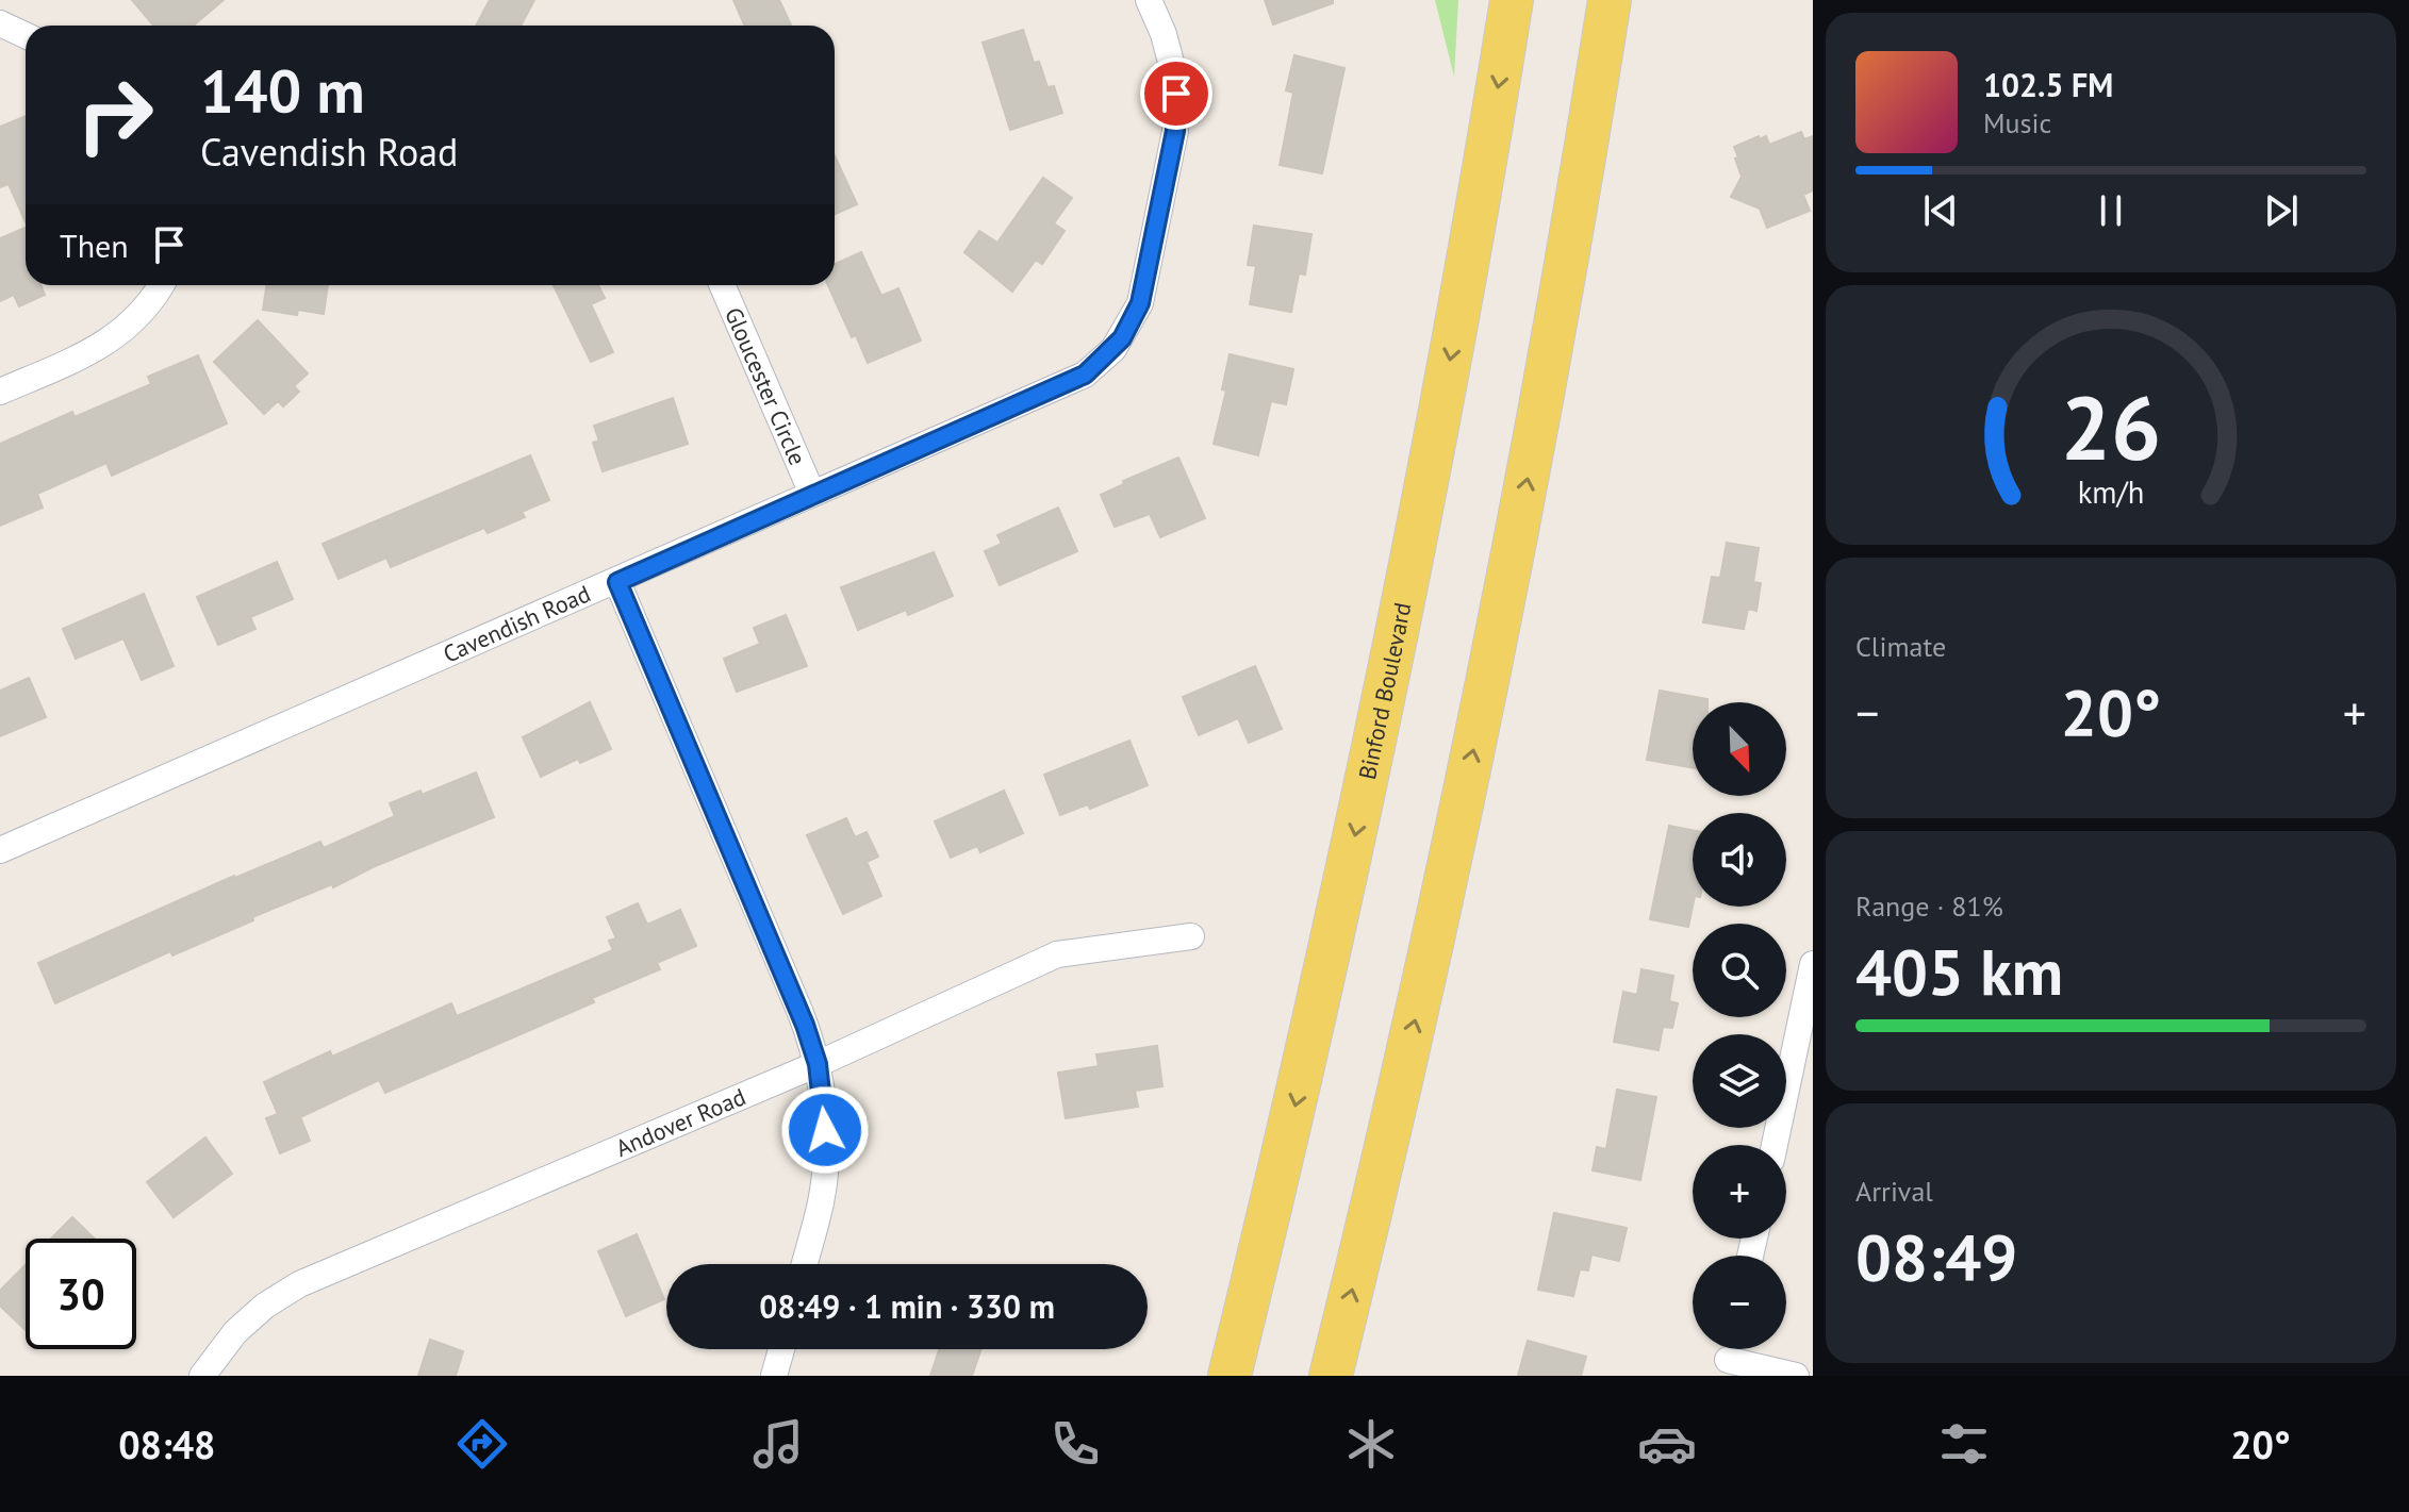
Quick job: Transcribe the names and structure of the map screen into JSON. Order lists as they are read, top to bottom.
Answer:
{
  "streets": {
    "main road": ["Binford Boulevard"],
    "street": ["Gloucester Circle", "Cavendish Road", "Andover Road"]
  },
  "crossings": [
    ["Gloucester Circle", "Cavendish Road"]
  ],
  "north": "bottom right",
  "page": {
    "turn": ["140 m", "Cavendish Road"],
    "song": ["102.5 FM", "Music"],
    "then": "Then",
    "tile": [
      "Climate",
      ["Range · 81%", "405 km"],
      ["Arrival", "08:49"]
    ],
    "heat": ["−", "20°", "+"],
    "map_buttons": ["+", "−"],
    "limit": "30",
    "trip": "08:49 · 1 min · 330 m",
    "tabs": ["08:48", "20°"],
    "gauge": ["26", "km/h"]
  }
}
